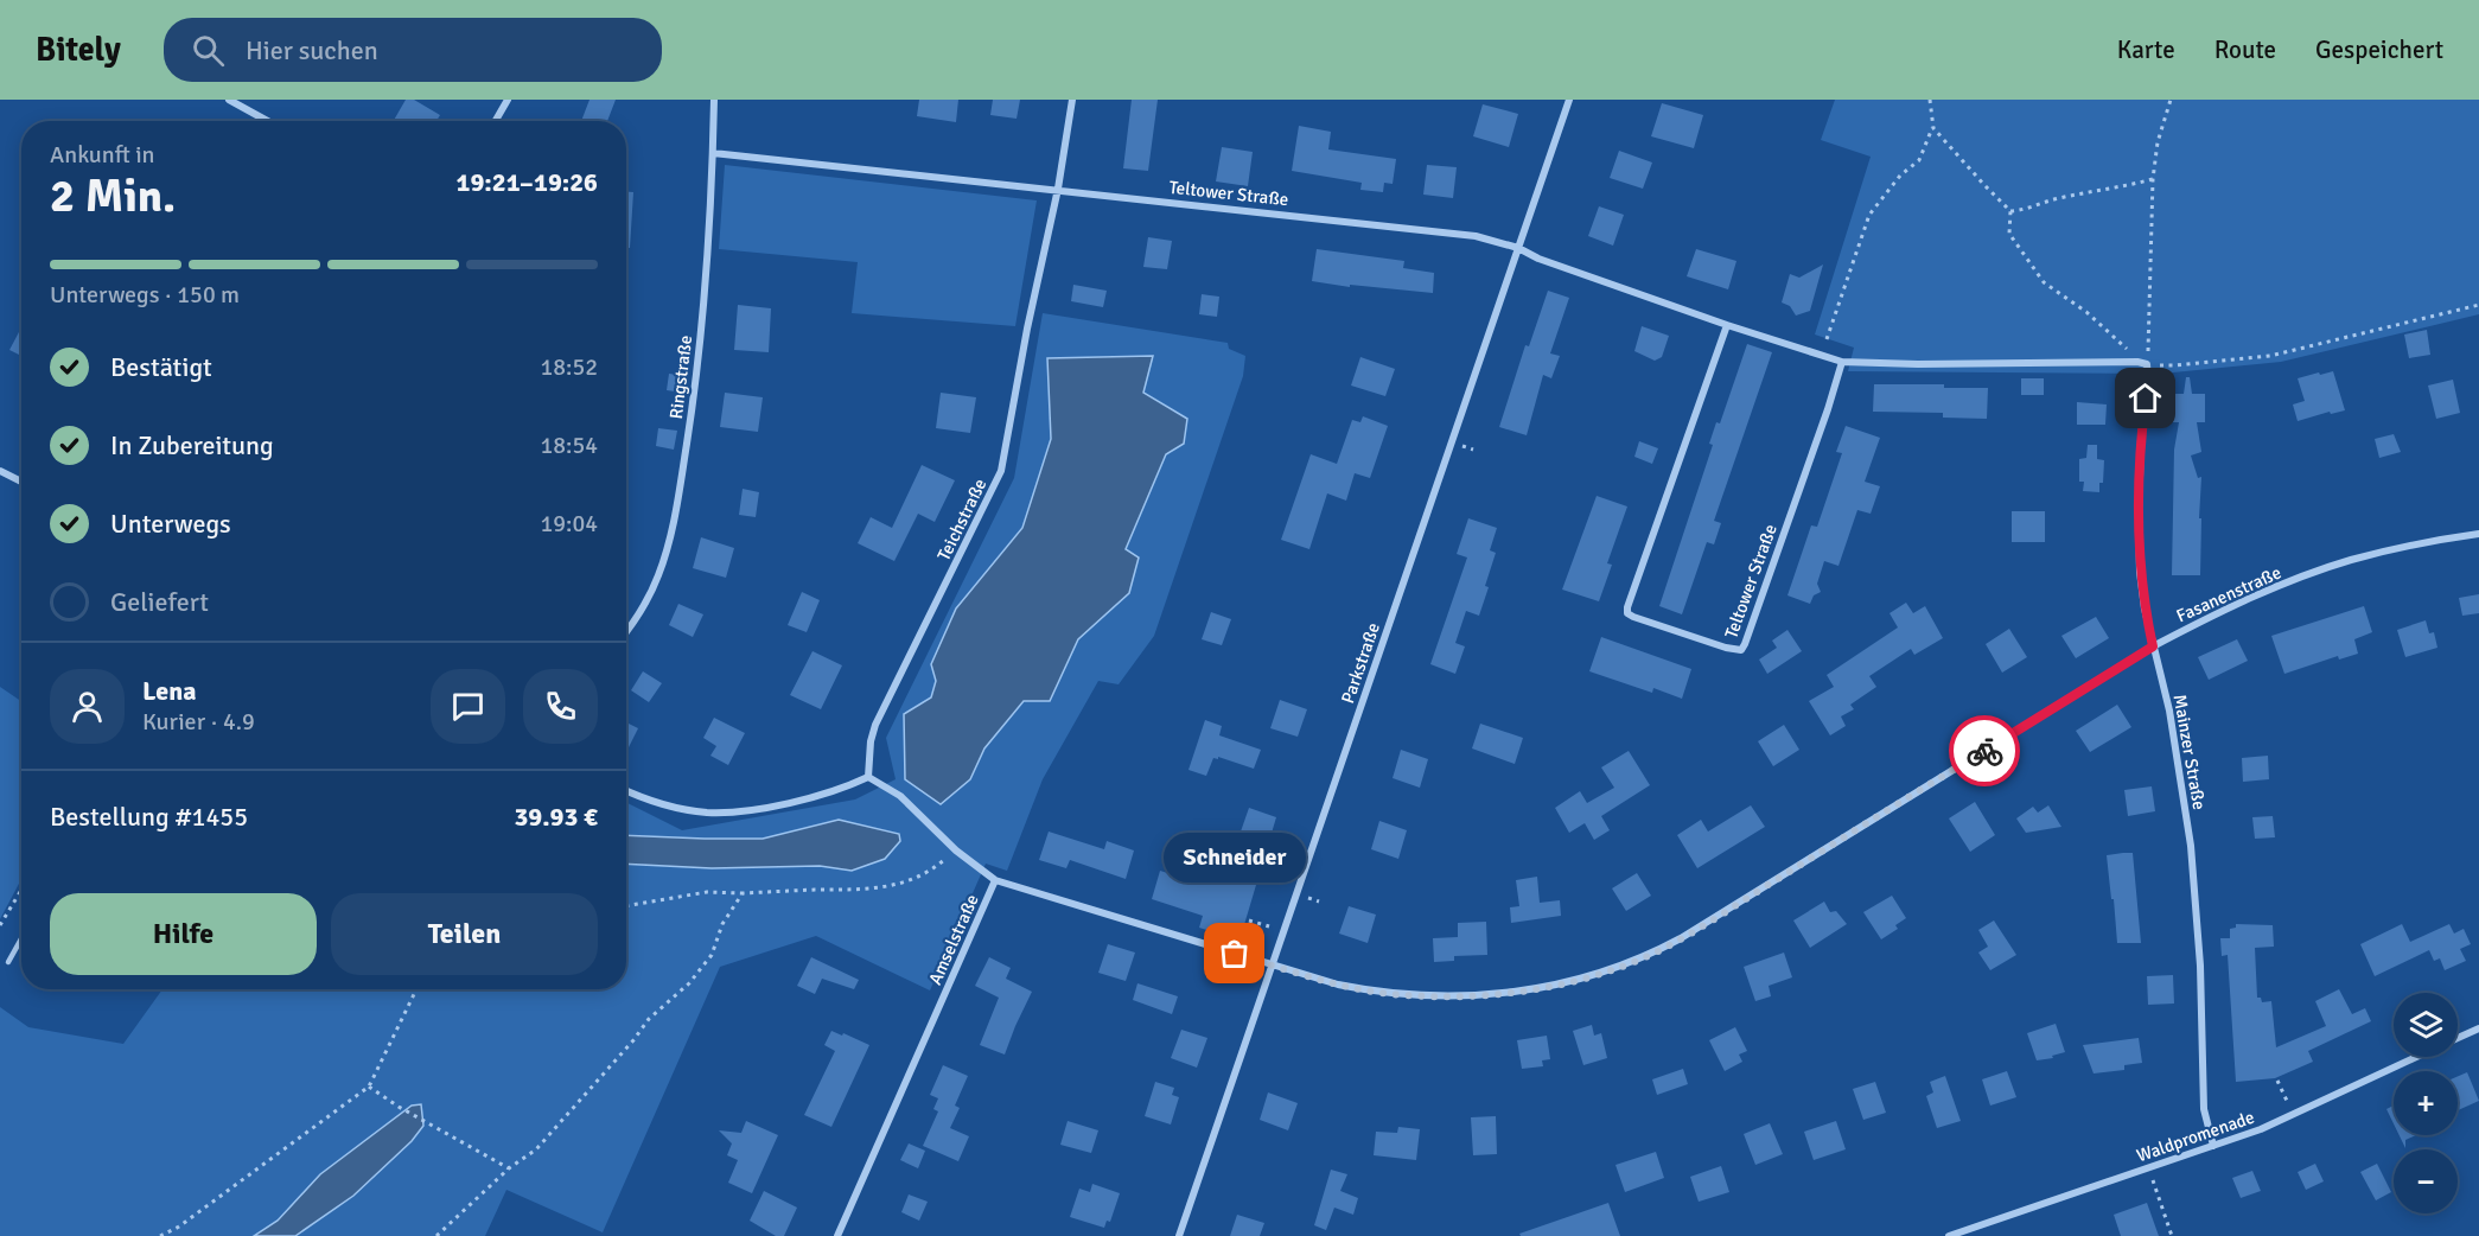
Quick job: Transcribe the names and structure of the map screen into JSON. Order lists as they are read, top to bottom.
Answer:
{
  "streets": {
    "street": [
      "Teltower Straße",
      "Ringstraße",
      "Teichstraße",
      "Fasanenstraße",
      "Parkstraße",
      "Mainzer Straße",
      "Amselstraße",
      "Waldpromenade"
    ]
  },
  "crossings": [
    ["Teltower Straße", "Ringstraße"],
    ["Teltower Straße", "Teichstraße"],
    ["Teltower Straße", "Parkstraße"],
    ["Teltower Straße", "Mainzer Straße"],
    ["Fasanenstraße", "Parkstraße"],
    ["Fasanenstraße", "Mainzer Straße"],
    ["Fasanenstraße", "Amselstraße"],
    ["Parkstraße", "Amselstraße"],
    ["Mainzer Straße", "Waldpromenade"]
  ],
  "places": ["Schneider"],
  "page": {
    "header": "Bitely",
    "search": "Hier suchen",
    "nav": ["Karte", "Route", "Gespeichert"],
    "heading": ["2 Min.", "Ankunft in", "19:21–19:26"],
    "panel": [
      "Lena",
      "Kurier · 4.9",
      "Bestellung #1455",
      "39.93 €"
    ],
    "bar": "Unterwegs · 150 m",
    "list": [
      ["Bestätigt", "18:52"],
      ["In Zubereitung", "18:54"],
      ["Unterwegs", "19:04"],
      "Geliefert"
    ],
    "bubble": "Schneider",
    "buttons": ["Hilfe", "Teilen"],
    "map_buttons": ["+", "−"]
  }
}
